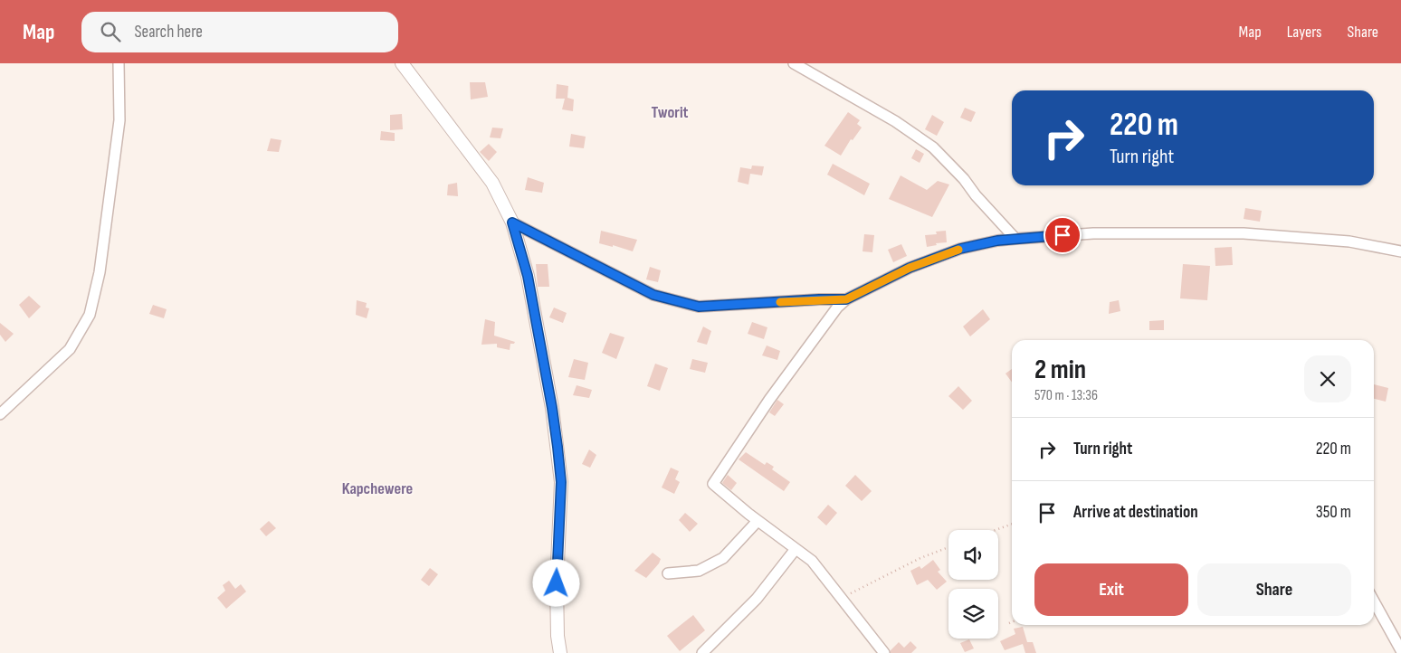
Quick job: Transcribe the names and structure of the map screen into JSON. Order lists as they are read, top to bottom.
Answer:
{
  "districts": ["Tworit", "Kapchewere"],
  "page": {
    "header": "Map",
    "search": "Search here",
    "nav": ["Map", "Layers", "Share"],
    "turn": ["220 m", "Turn right"],
    "heading": ["2 min", "570 m · 13:36"],
    "list": [
      {
        "name": "Turn right",
        "value": "220 m"
      },
      {
        "name": "Arrive at destination",
        "value": "350 m"
      }
    ],
    "buttons": ["Exit", "Share"]
  }
}
